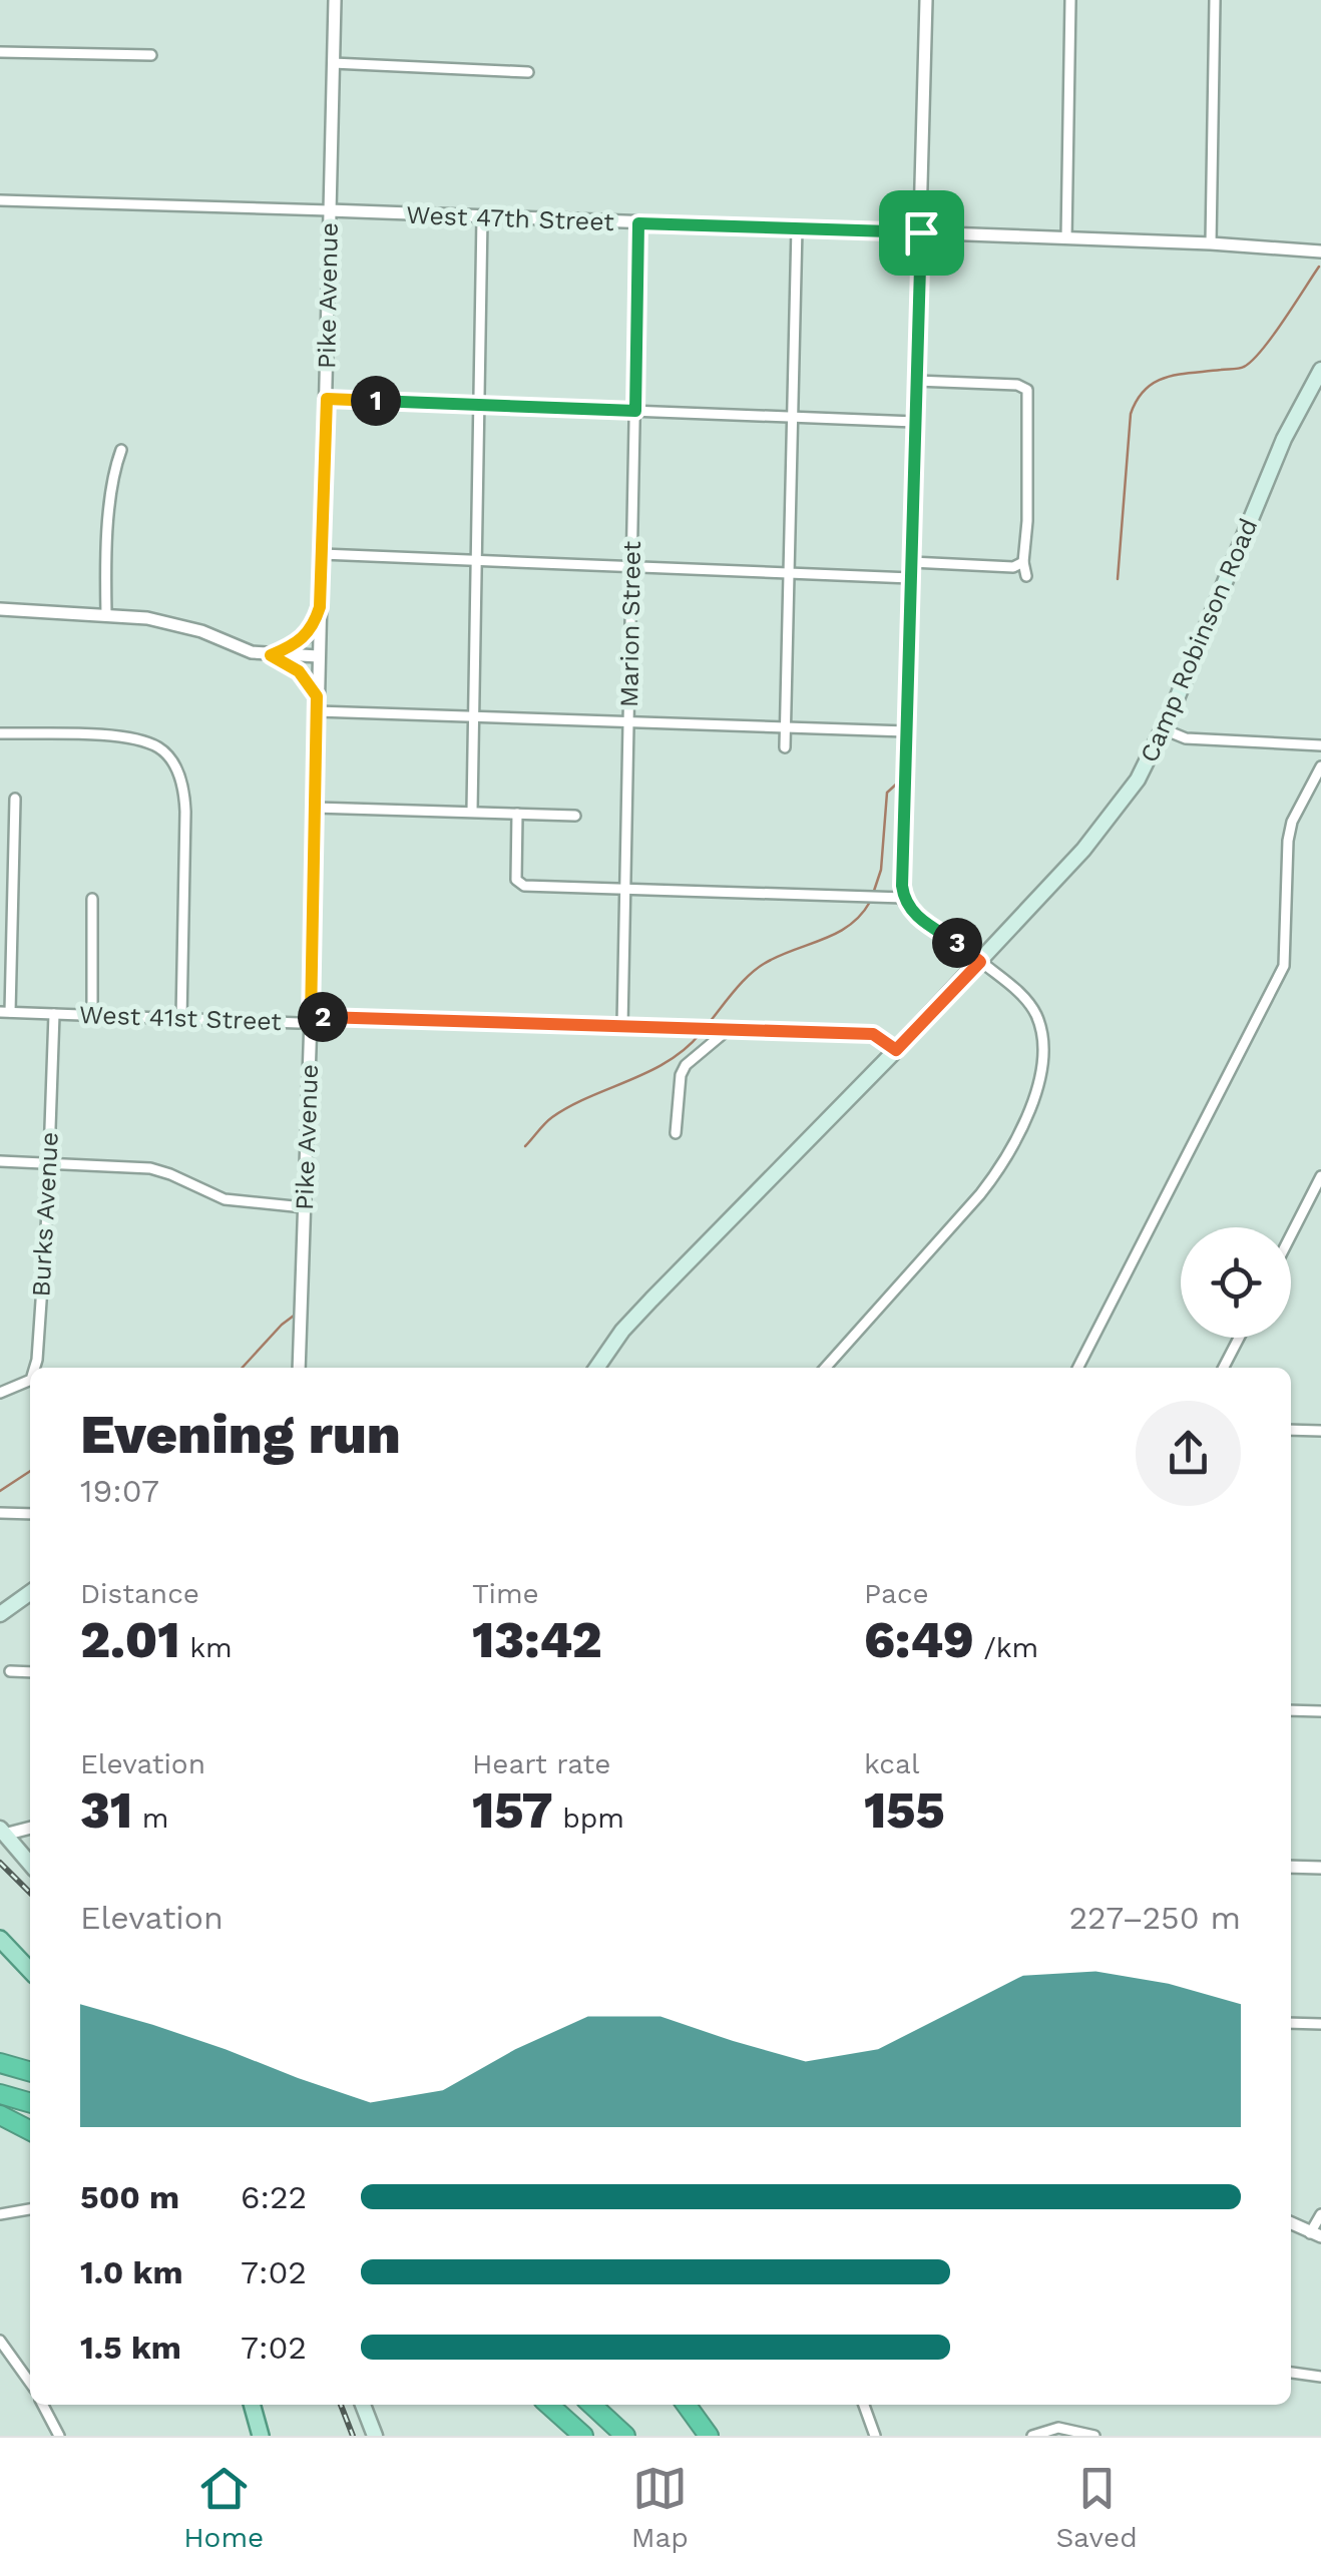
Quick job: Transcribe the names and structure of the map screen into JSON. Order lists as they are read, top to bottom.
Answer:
{
  "streets": {
    "main road": ["Camp Robinson Road"],
    "street": [
      "West 47th Street",
      "Pike Avenue",
      "Marion Street",
      "West 41st Street",
      "Burks Avenue"
    ]
  },
  "crossings": [
    ["West 47th Street", "Pike Avenue"],
    ["West 47th Street", "Marion Street"],
    ["Pike Avenue", "West 41st Street"],
    ["Marion Street", "West 41st Street"],
    ["Camp Robinson Road", "West 41st Street"],
    ["West 41st Street", "Burks Avenue"]
  ],
  "page": {
    "pins": ["1", "3", "2"],
    "heading": ["Evening run", "19:07"],
    "stats": [
      ["Distance", "2.01 km"],
      ["Time", "13:42"],
      ["Pace", "6:49 /km"],
      ["Elevation", "31 m"],
      ["Heart rate", "157 bpm"],
      ["kcal", "155"]
    ],
    "chart": ["Elevation", "227–250 m"],
    "list": [
      {
        "name": "500 m",
        "note": "6:22"
      },
      {
        "name": "1.0 km",
        "note": "7:02"
      },
      {
        "name": "1.5 km",
        "note": "7:02"
      }
    ],
    "tabs": ["Home", "Map", "Saved"]
  }
}
